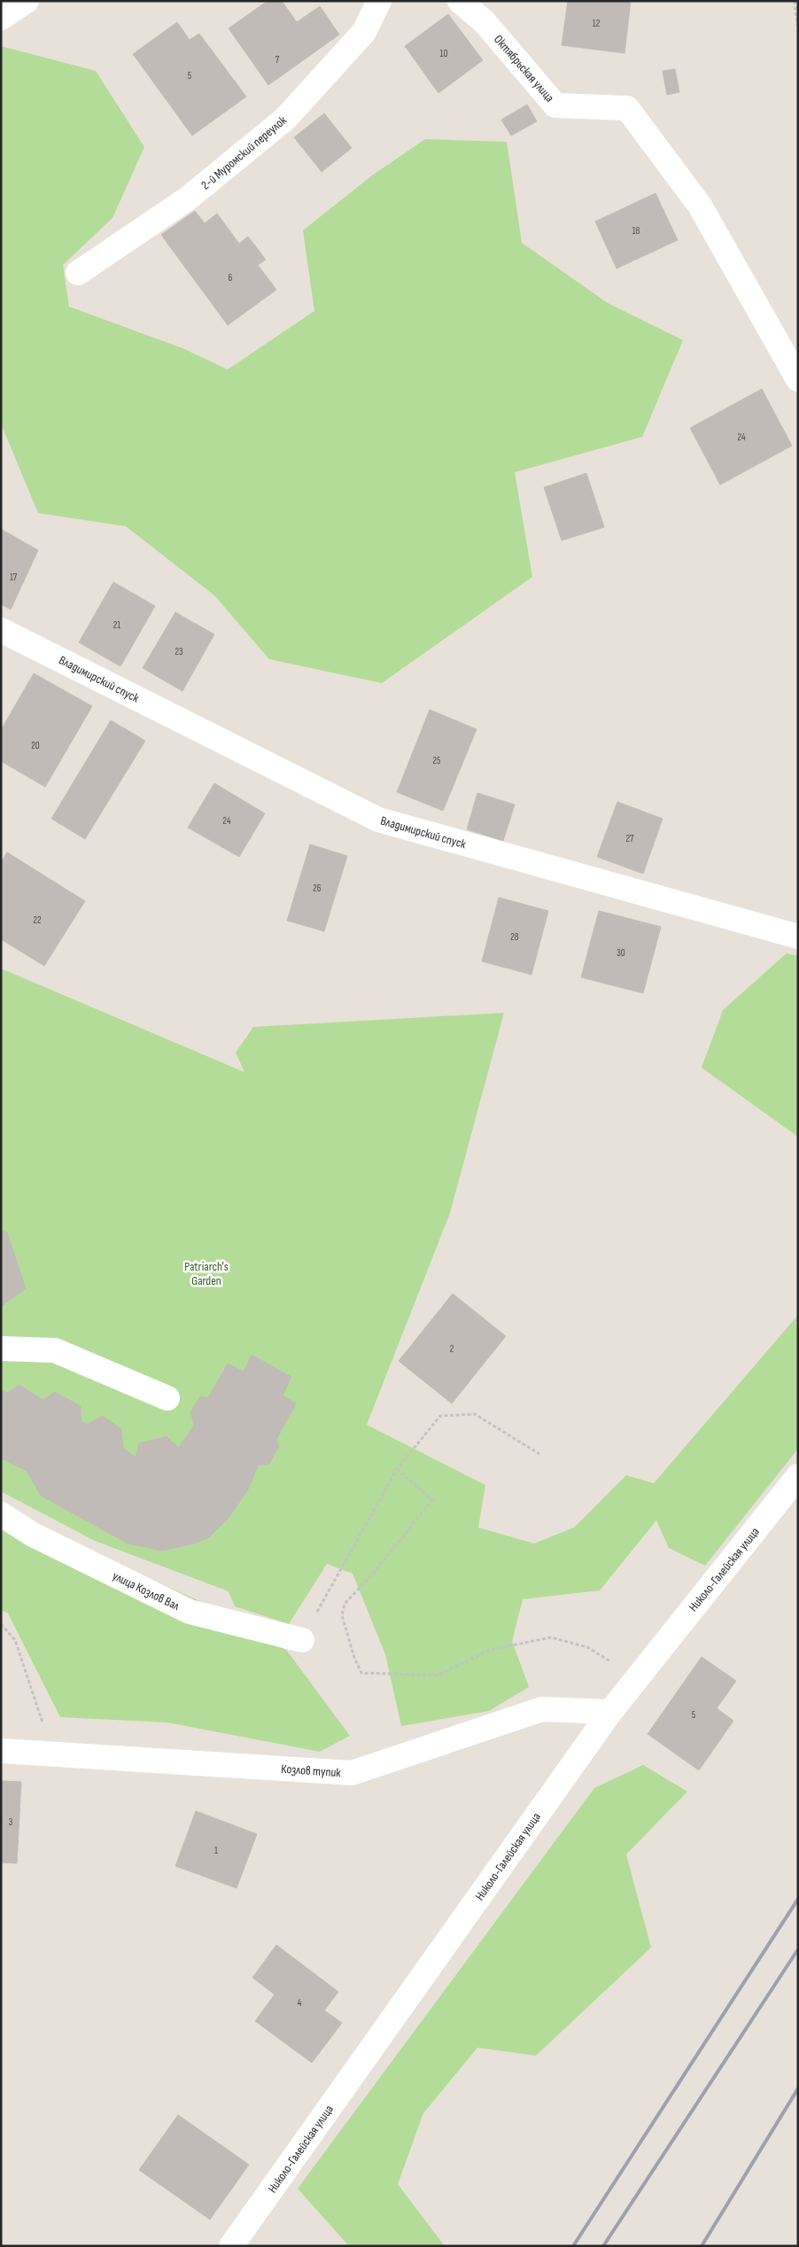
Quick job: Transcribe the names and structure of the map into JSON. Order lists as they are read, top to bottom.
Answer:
{
  "streets": {
    "street": [
      "Октябрьская улица",
      "2-й Муромский переулок",
      "Владимирский спуск",
      "Николо-Галейская улица",
      "улица Козлов Вал",
      "Козлов тупик"
    ]
  },
  "crossings": [
    ["Николо-Галейская улица", "Козлов тупик"]
  ],
  "parks": ["Patriarch's Garden"],
  "house_numbers": [
    "12",
    "10",
    "7",
    "5",
    "18",
    "6",
    "24",
    "17",
    "21",
    "23",
    "20",
    "25",
    "24",
    "27",
    "26",
    "22",
    "28",
    "30",
    "2",
    "5",
    "3",
    "1",
    "4"
  ]
}
